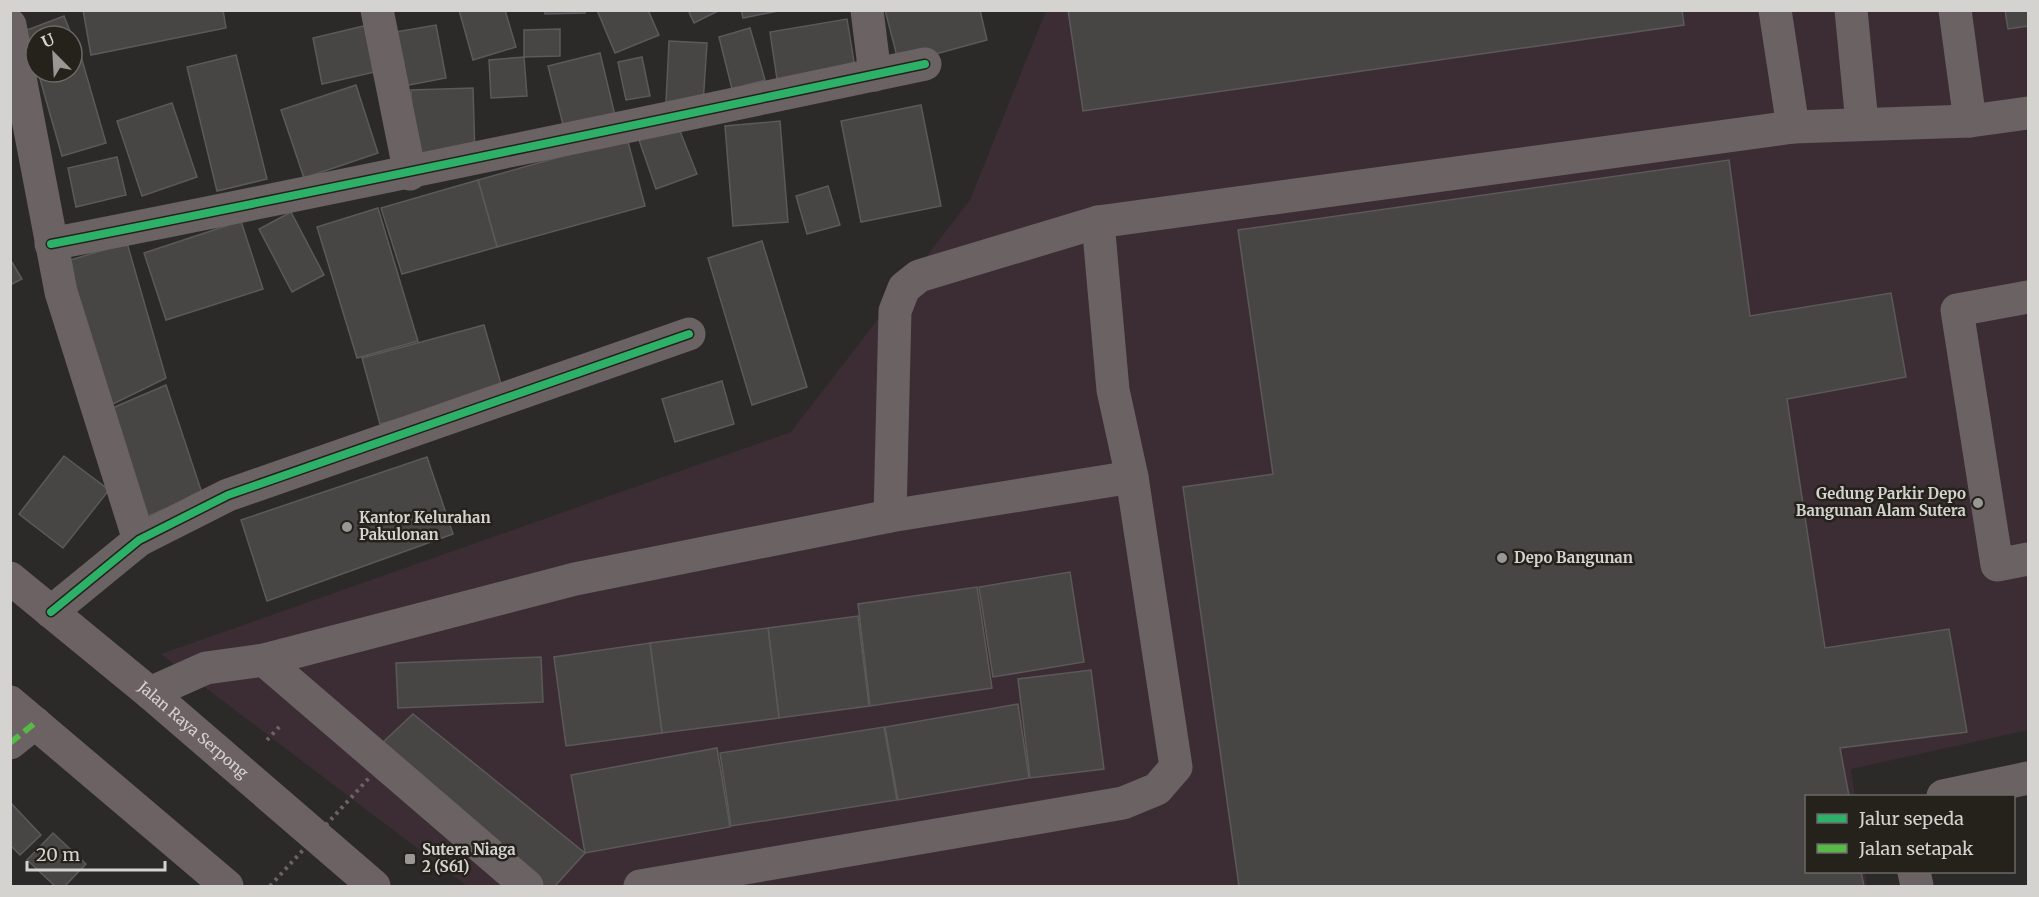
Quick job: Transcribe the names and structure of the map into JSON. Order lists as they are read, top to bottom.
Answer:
{
  "streets": {
    "main road": ["Jalan Raya Serpong"]
  },
  "places": {
    "other": ["Gedung Parkir Depo Bangunan Alam Sutera", "Kantor Kelurahan Pakulonan", "Depo Bangunan"],
    "transit": ["Sutera Niaga 2 (S61)"]
  },
  "legend": ["Jalur sepeda", "Jalan setapak"],
  "scale_bar": "20 m",
  "north": "top left"
}
